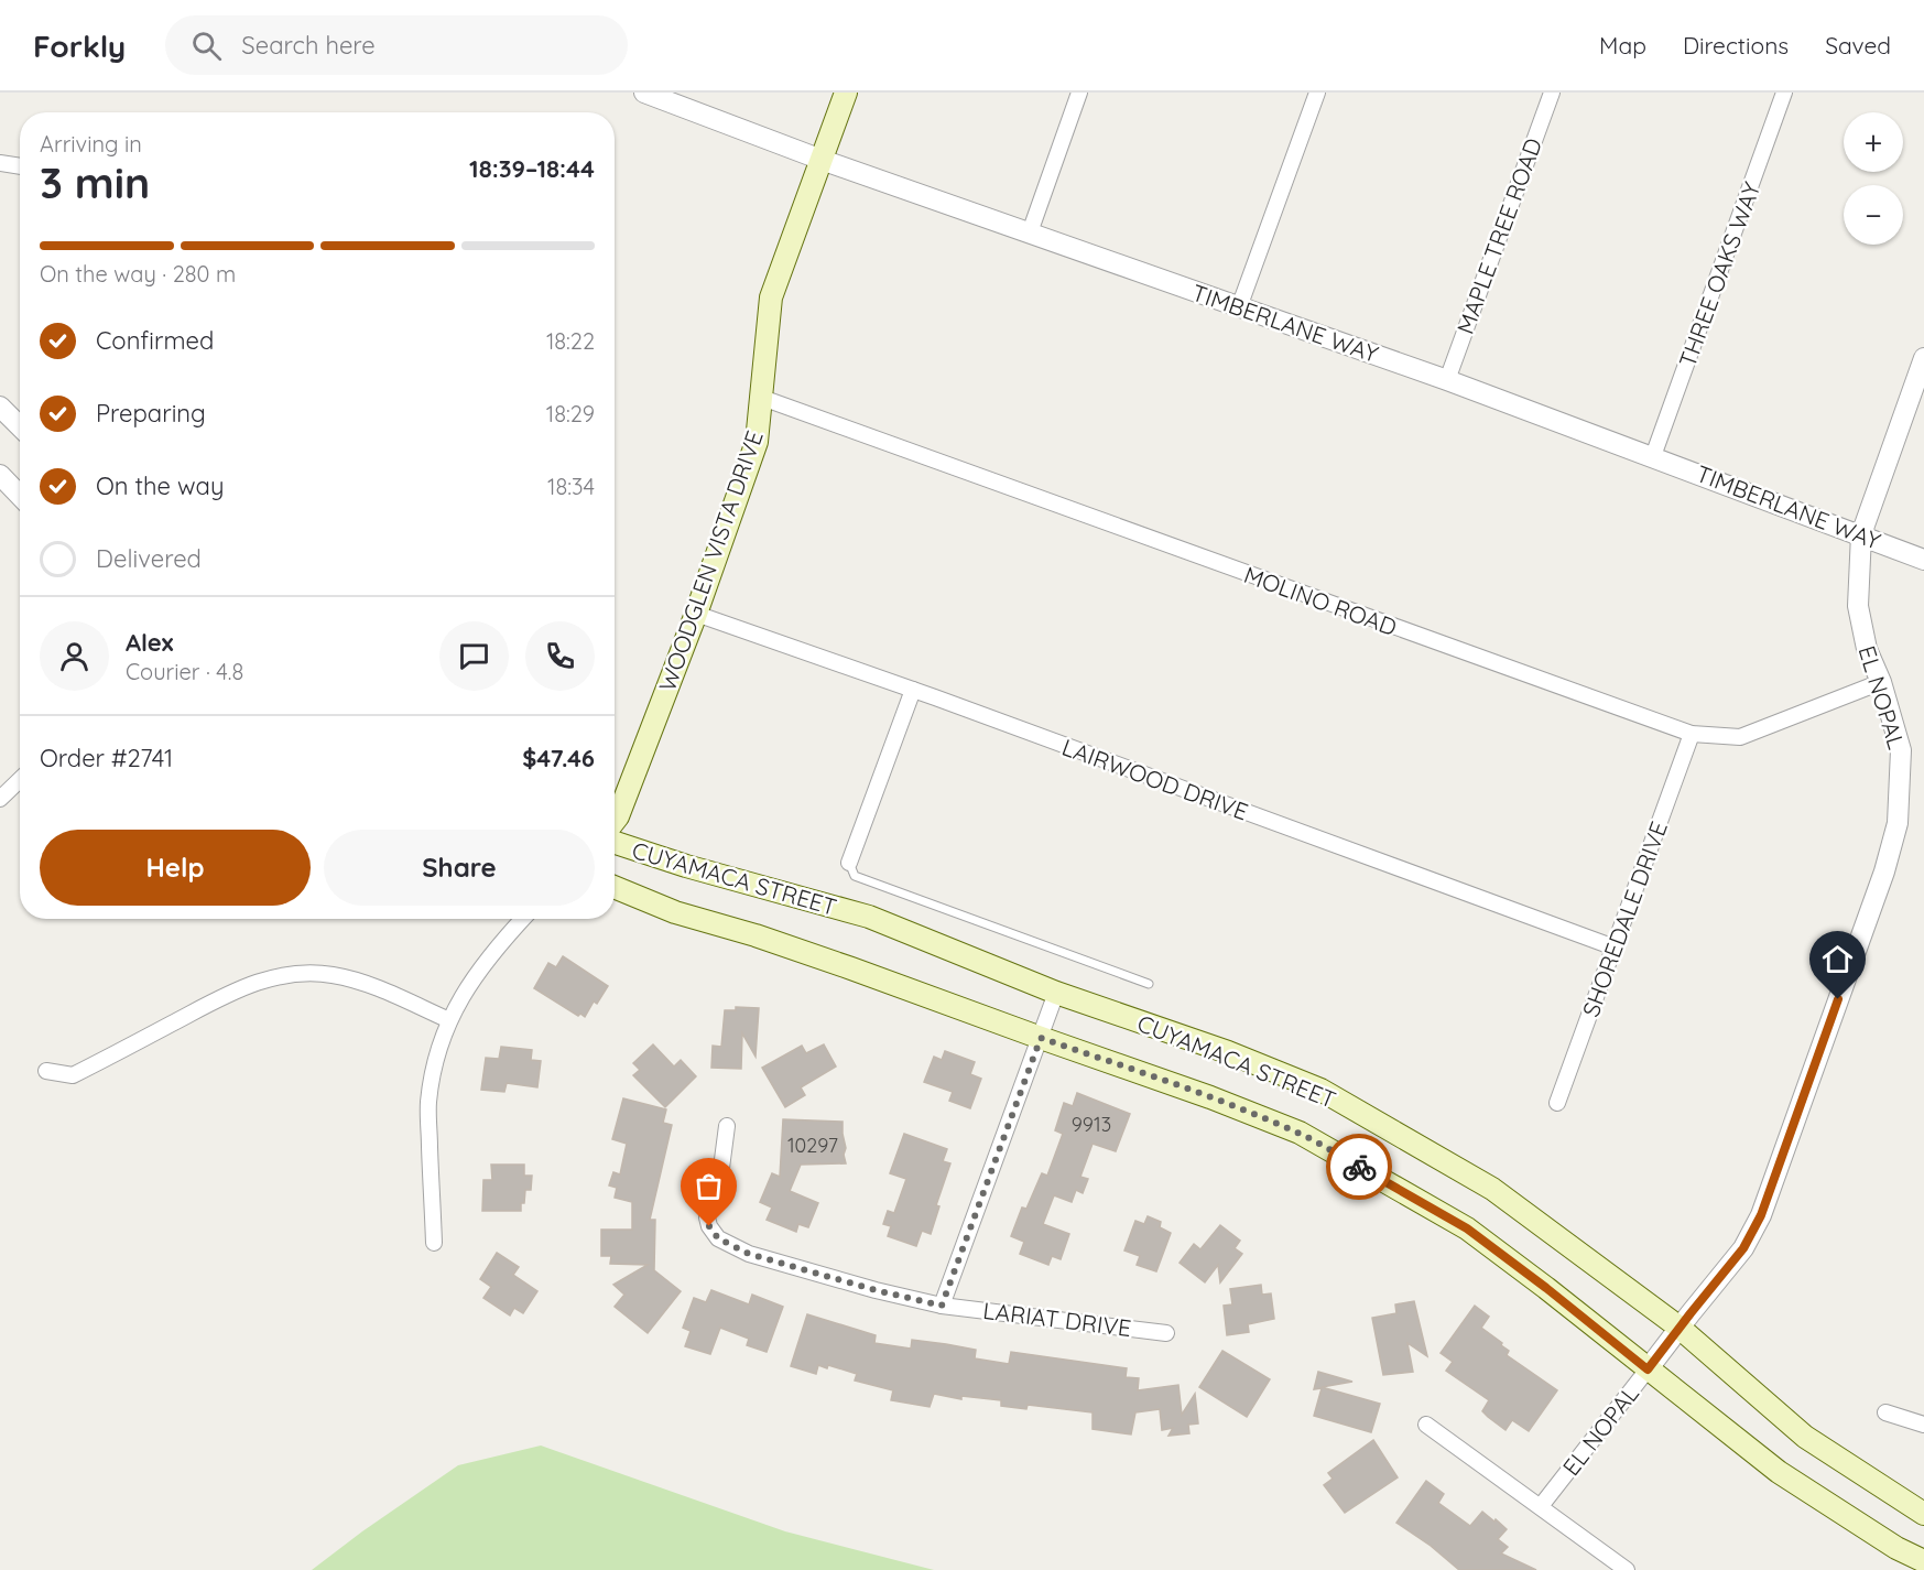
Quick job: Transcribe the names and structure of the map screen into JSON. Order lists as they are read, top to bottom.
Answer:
{
  "streets": {
    "main road": ["WOODGLEN VISTA DRIVE", "CUYAMACA STREET"],
    "street": [
      "MAPLE TREE ROAD",
      "THREE OAKS WAY",
      "TIMBERLANE WAY",
      "MOLINO ROAD",
      "EL NOPAL",
      "LAIRWOOD DRIVE",
      "SHOREDALE DRIVE",
      "LARIAT DRIVE"
    ]
  },
  "crossings": [
    ["MAPLE TREE ROAD", "TIMBERLANE WAY"],
    ["THREE OAKS WAY", "TIMBERLANE WAY"],
    ["TIMBERLANE WAY", "WOODGLEN VISTA DRIVE"],
    ["TIMBERLANE WAY", "EL NOPAL"],
    ["WOODGLEN VISTA DRIVE", "MOLINO ROAD"],
    ["WOODGLEN VISTA DRIVE", "LAIRWOOD DRIVE"],
    ["MOLINO ROAD", "EL NOPAL"],
    ["MOLINO ROAD", "SHOREDALE DRIVE"],
    ["EL NOPAL", "CUYAMACA STREET"],
    ["LAIRWOOD DRIVE", "SHOREDALE DRIVE"]
  ],
  "house_numbers": ["9913", "10297"],
  "page": {
    "header": "Forkly",
    "search": "Search here",
    "nav": ["Map", "Directions", "Saved"],
    "map_buttons": ["+", "−"],
    "heading": ["3 min", "Arriving in", "18:39–18:44"],
    "panel": [
      "Alex",
      "Courier · 4.8",
      "Order #2741",
      "$47.46"
    ],
    "bar": "On the way · 280 m",
    "list": [
      ["Confirmed", "18:22"],
      ["Preparing", "18:29"],
      ["On the way", "18:34"],
      "Delivered"
    ],
    "buttons": ["Help", "Share"]
  }
}
